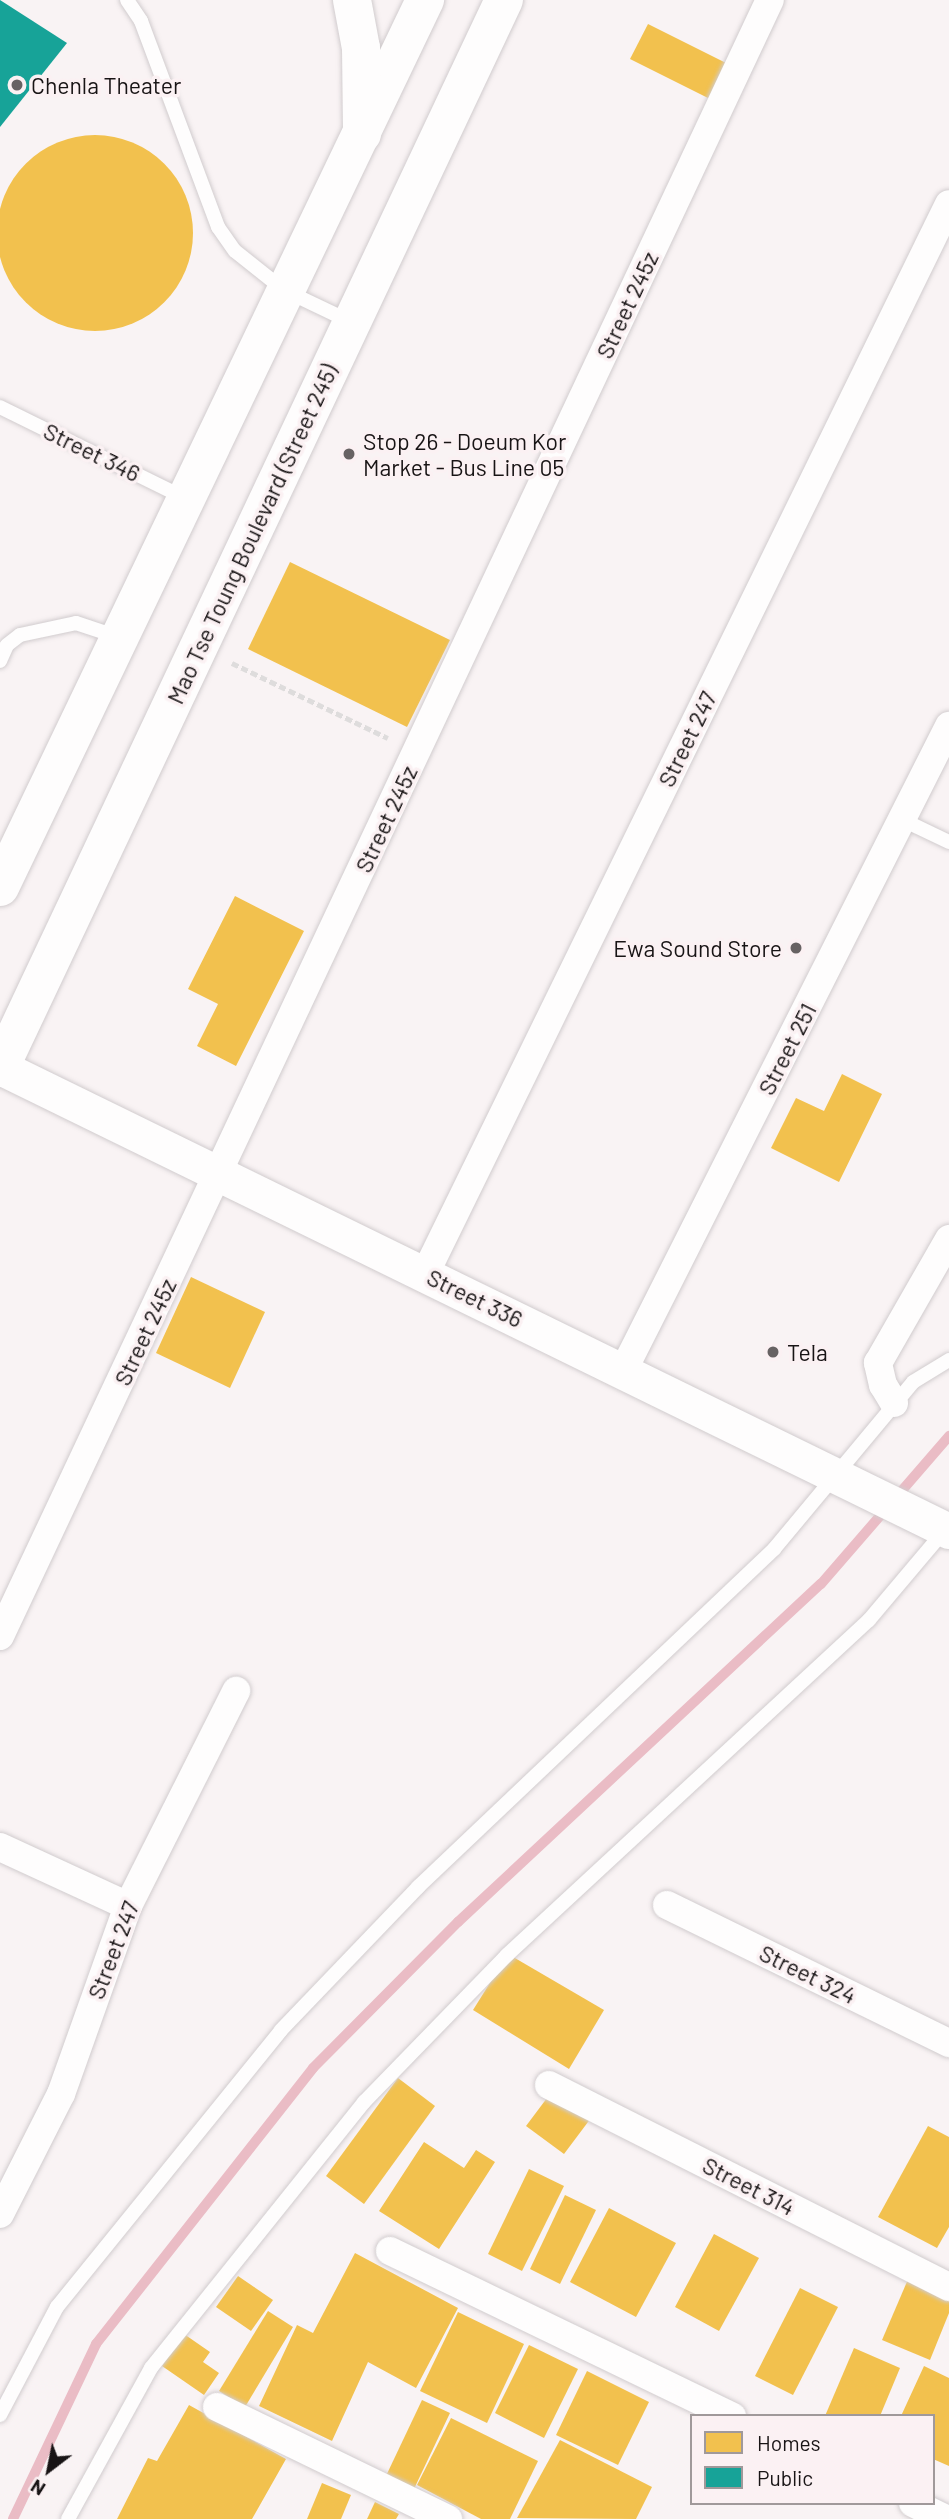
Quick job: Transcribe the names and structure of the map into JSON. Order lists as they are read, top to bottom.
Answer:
{
  "streets": {
    "main road": ["Mao Tse Toung Boulevard (Street 245)"],
    "street": [
      "Street 245z",
      "Street 247",
      "Street 251",
      "Street 336",
      "Street 324",
      "Street 314"
    ],
    "lane": ["Street 346"]
  },
  "crossings": [
    ["Street 245z", "Street 336"],
    ["Mao Tse Toung Boulevard (Street 245)", "Street 336"],
    ["Street 247", "Street 336"],
    ["Street 251", "Street 336"]
  ],
  "places": [
    "Chenla Theater",
    "Stop 26 - Doeum Kor Market - Bus Line 05",
    "Ewa Sound Store",
    "Tela"
  ],
  "legend": ["Homes", "Public"],
  "north": "bottom left"
}
